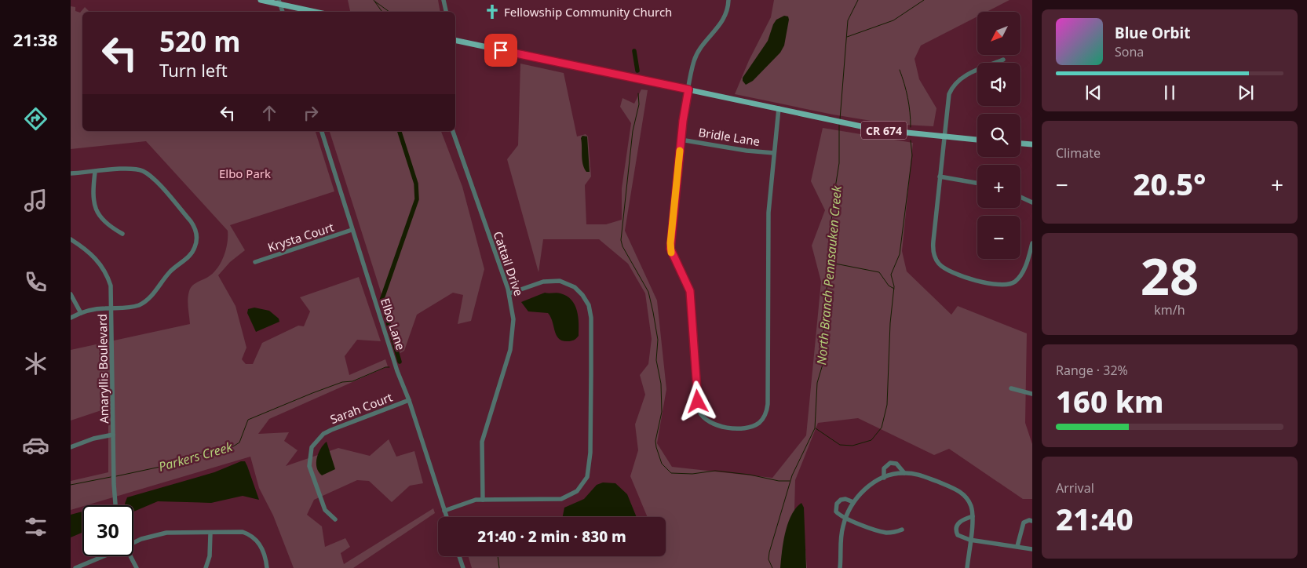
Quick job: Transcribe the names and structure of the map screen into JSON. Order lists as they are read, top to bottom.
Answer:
{
  "streets": {
    "main road": ["CR 674"],
    "street": [
      "Bridle Lane",
      "Krysta Court",
      "Cattail Drive",
      "Elbo Lane",
      "Amaryllis Boulevard",
      "Sarah Court"
    ]
  },
  "crossings": [
    ["Krysta Court", "Elbo Lane"],
    ["Elbo Lane", "Sarah Court"]
  ],
  "water": ["North Branch Pennsauken Creek", "Parkers Creek"],
  "parks": ["Elbo Park"],
  "places": {
    "church": ["Fellowship Community Church"]
  },
  "north": "bottom left",
  "page": {
    "tabs": "21:38",
    "map_buttons": ["+", "−"],
    "turn": ["520 m", "Turn left"],
    "song": ["Blue Orbit", "Sona"],
    "tile": [
      "Climate",
      ["28", "km/h"],
      ["Range · 32%", "160 km"],
      ["Arrival", "21:40"]
    ],
    "heat": ["−", "20.5°", "+"],
    "limit": "30",
    "trip": "21:40 · 2 min · 830 m"
  }
}
